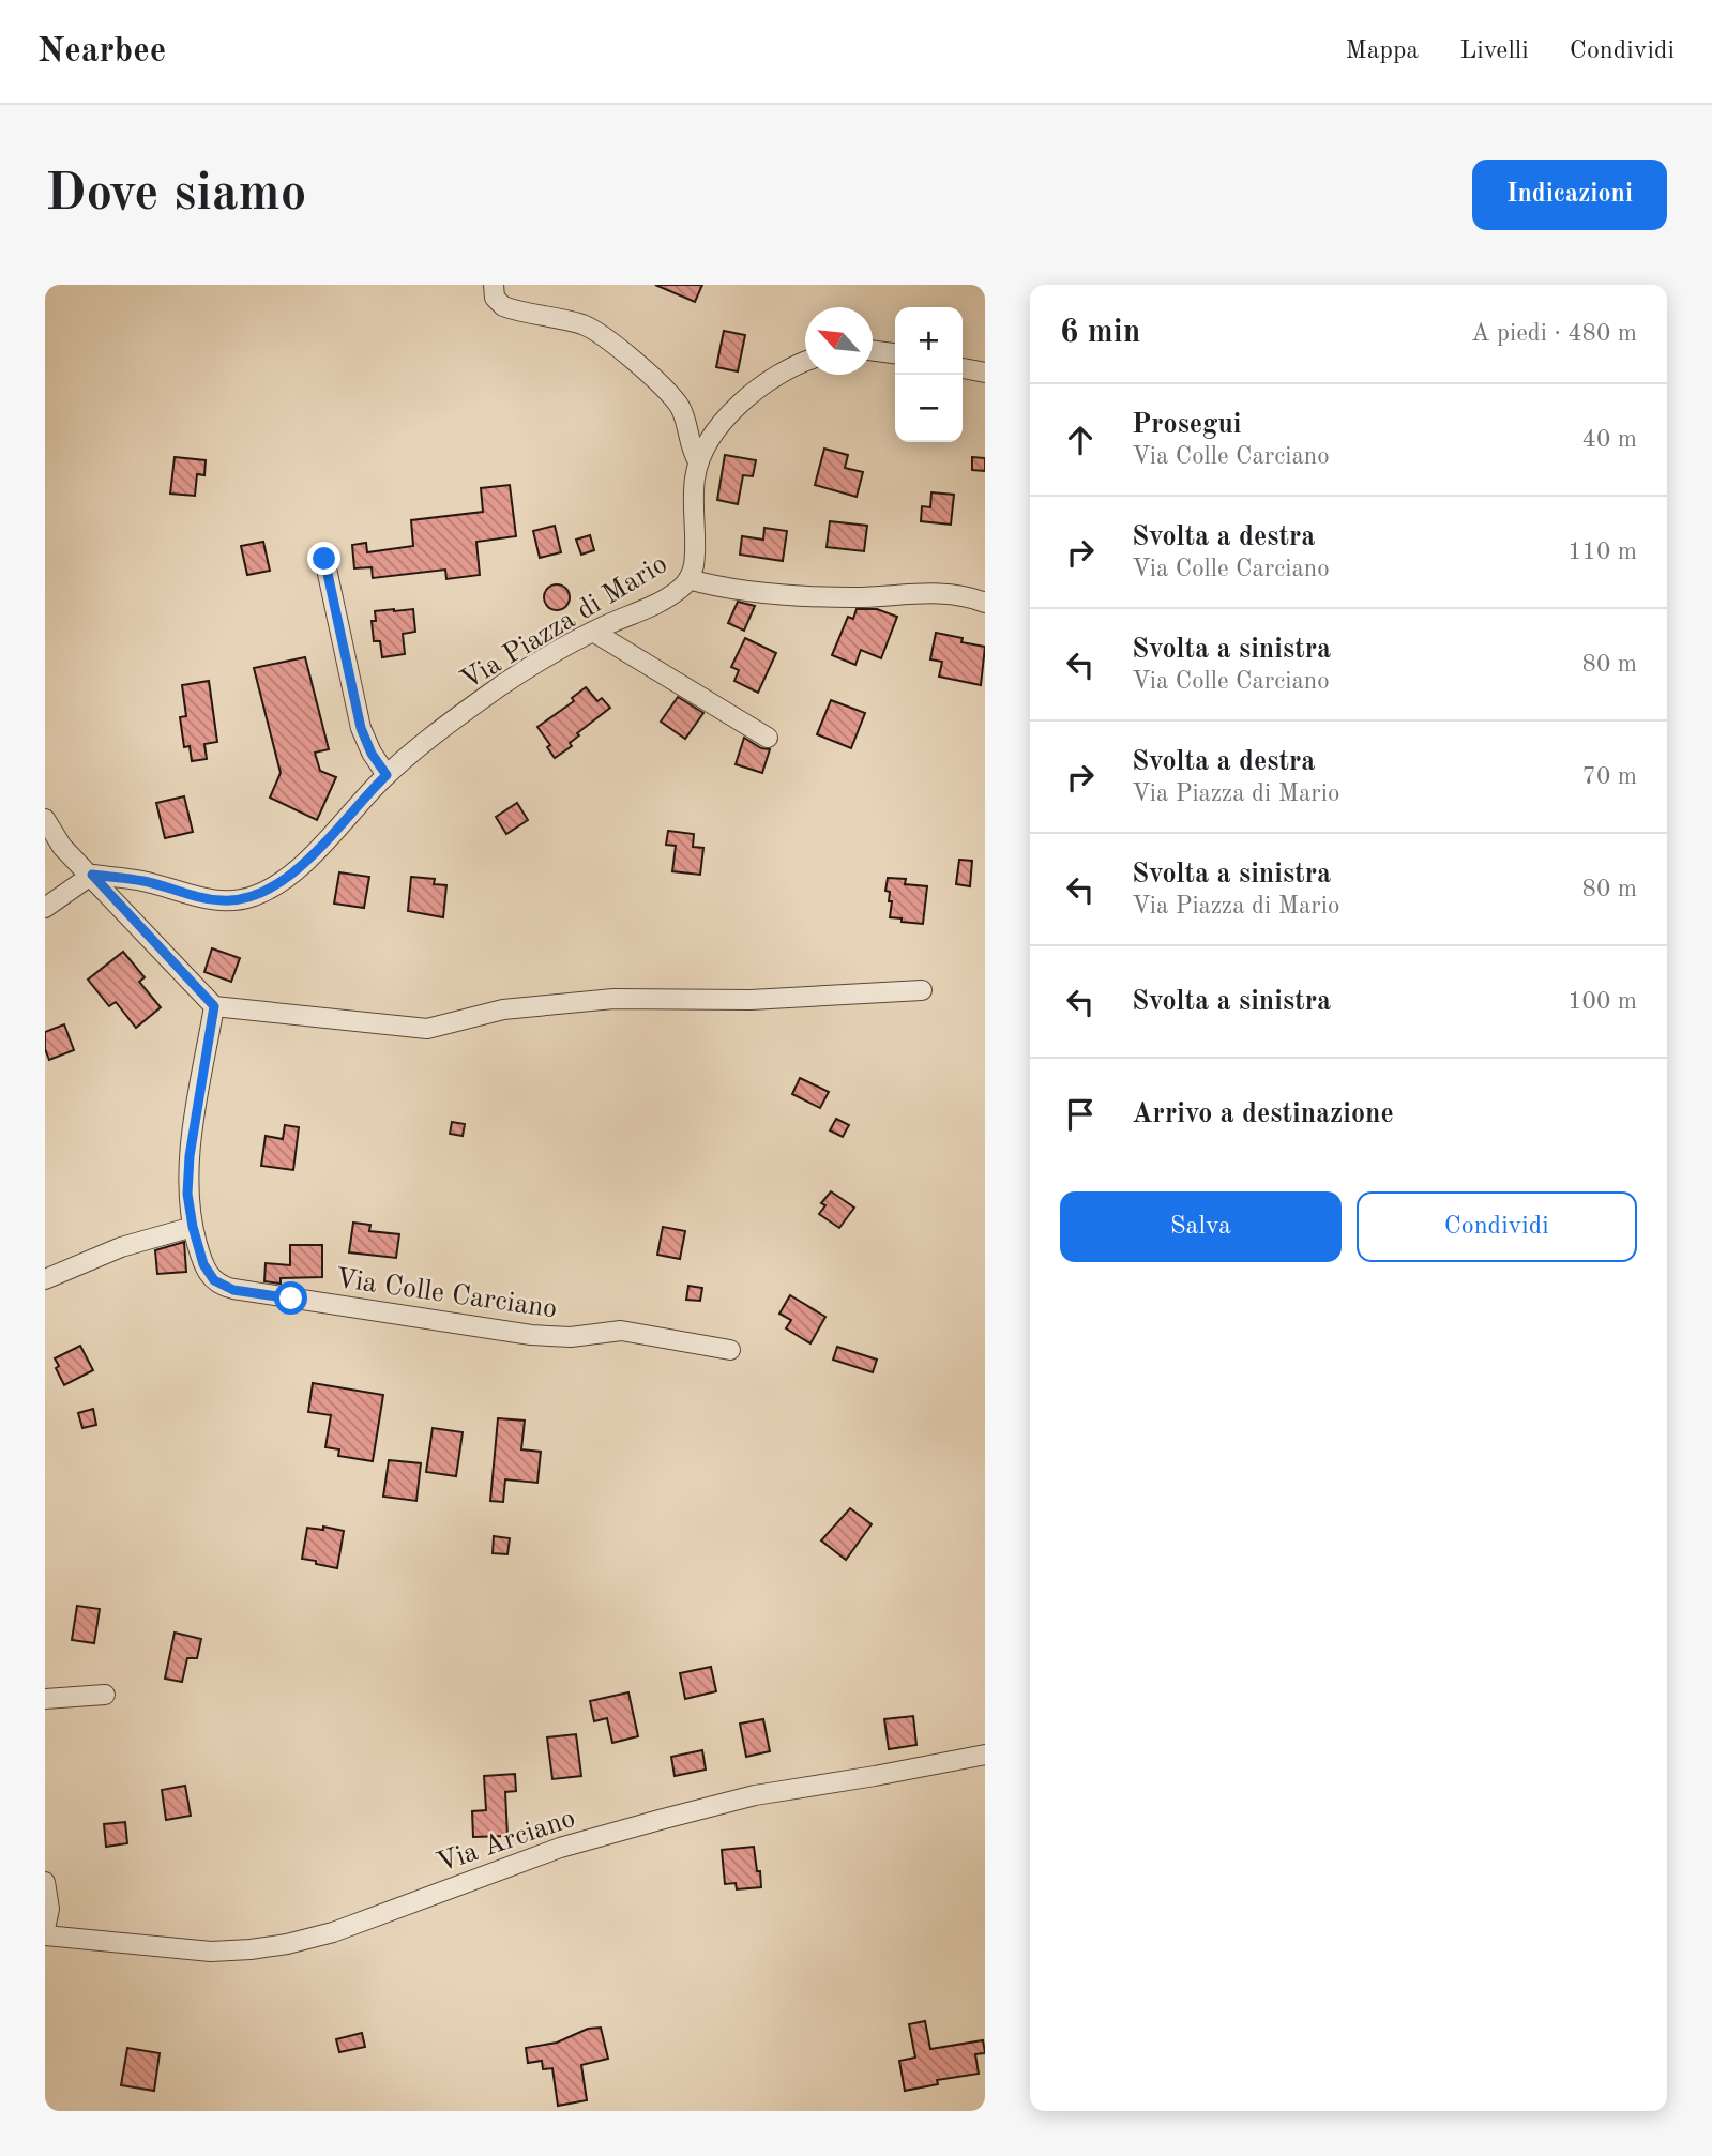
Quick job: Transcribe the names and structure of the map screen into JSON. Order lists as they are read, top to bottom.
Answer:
{
  "streets": {
    "street": ["Via Piazza di Mario", "Via Colle Carciano", "Via Arciano"]
  },
  "north": "top left",
  "page": {
    "header": "Nearbee",
    "nav": ["Mappa", "Livelli", "Condividi"],
    "buttons": [
      "Indicazioni",
      ["Salva", "Condividi"]
    ],
    "title": "Dove siamo",
    "heading": ["6 min", "A piedi · 480 m"],
    "map_buttons": ["+", "−"],
    "list": [
      ["Prosegui", "Via Colle Carciano", "40 m"],
      ["Svolta a destra", "Via Colle Carciano", "110 m"],
      ["Svolta a sinistra", "Via Colle Carciano", "80 m"],
      ["Svolta a destra", "Via Piazza di Mario", "70 m"],
      ["Svolta a sinistra", "Via Piazza di Mario", "80 m"],
      ["Svolta a sinistra", "100 m"],
      "Arrivo a destinazione"
    ]
  }
}
